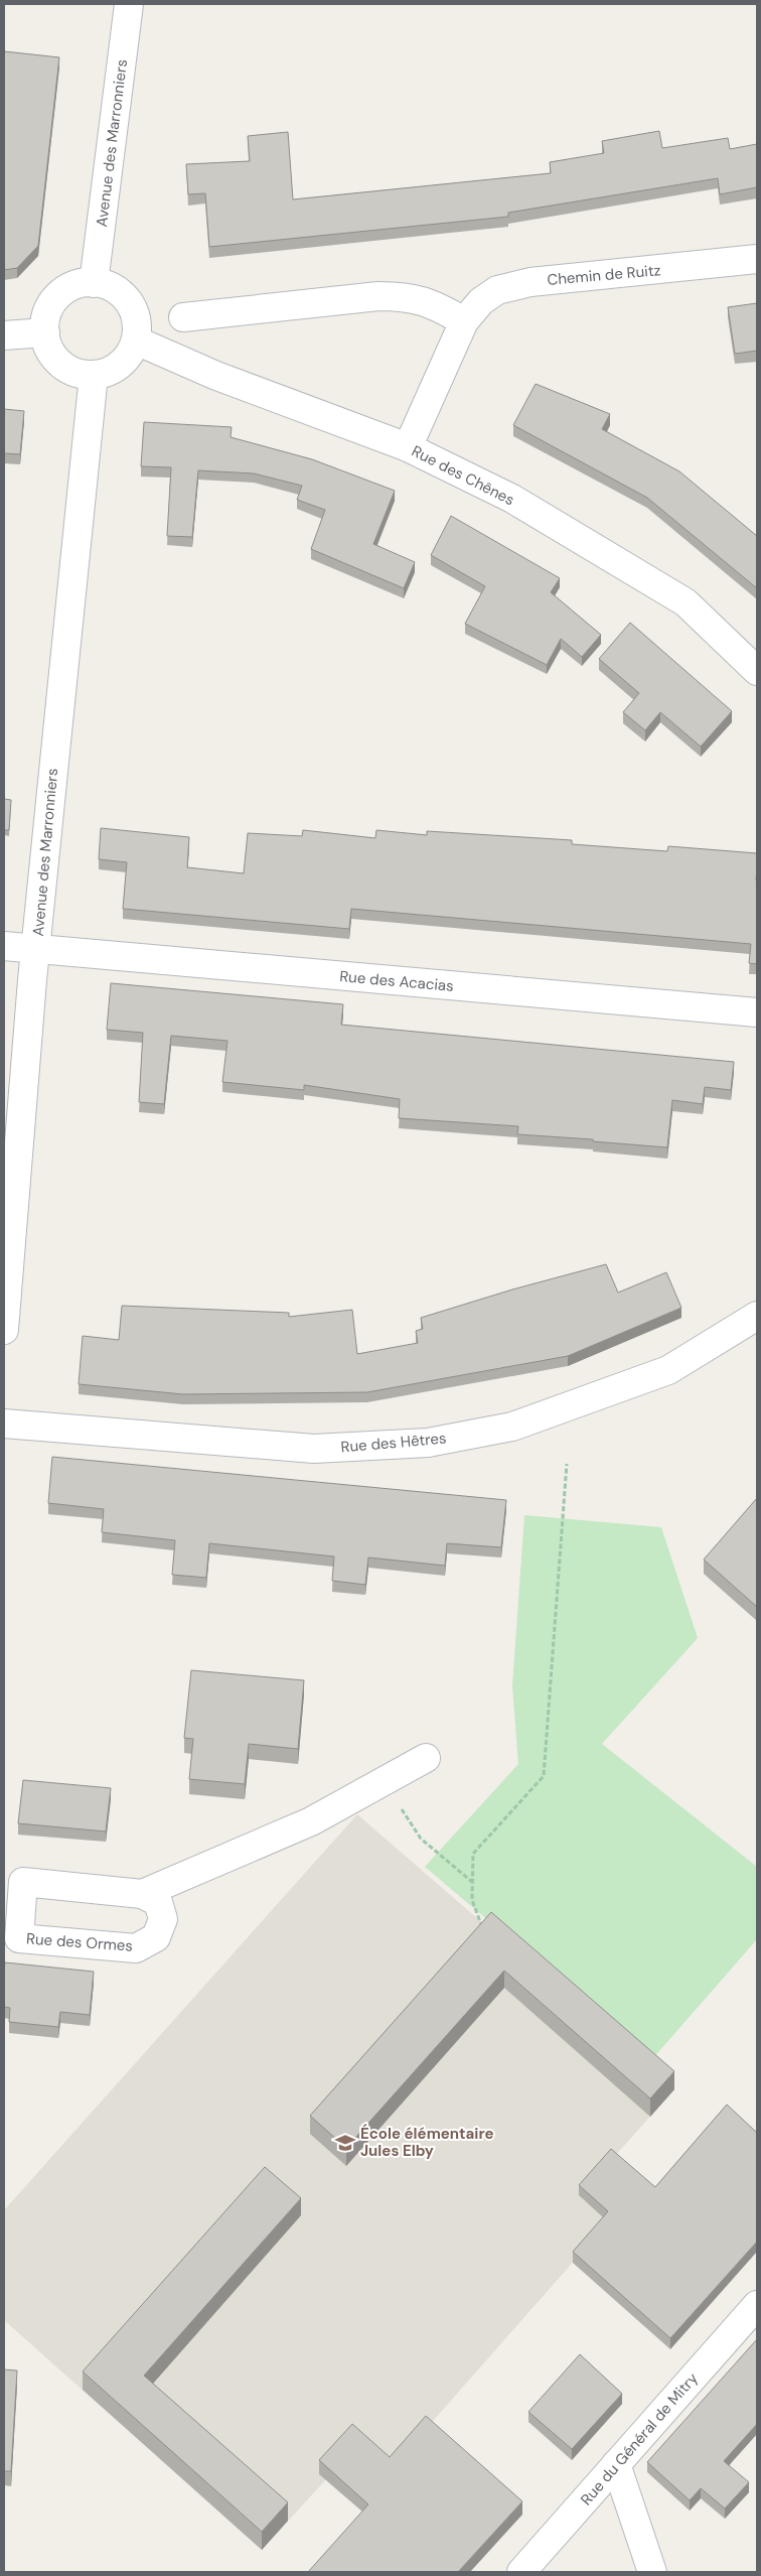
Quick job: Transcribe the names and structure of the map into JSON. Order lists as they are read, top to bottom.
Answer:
{
  "streets": {
    "street": [
      "Avenue des Marronniers",
      "Chemin de Ruitz",
      "Rue des Chênes",
      "Rue des Acacias",
      "Rue des Hêtres",
      "Rue des Ormes",
      "Rue du Général de Mitry"
    ]
  },
  "crossings": [
    ["Avenue des Marronniers", "Rue des Chênes"],
    ["Avenue des Marronniers", "Rue des Acacias"],
    ["Chemin de Ruitz", "Rue des Chênes"]
  ],
  "places": {
    "school or university": ["École élémentaire Jules Elby"]
  }
}
